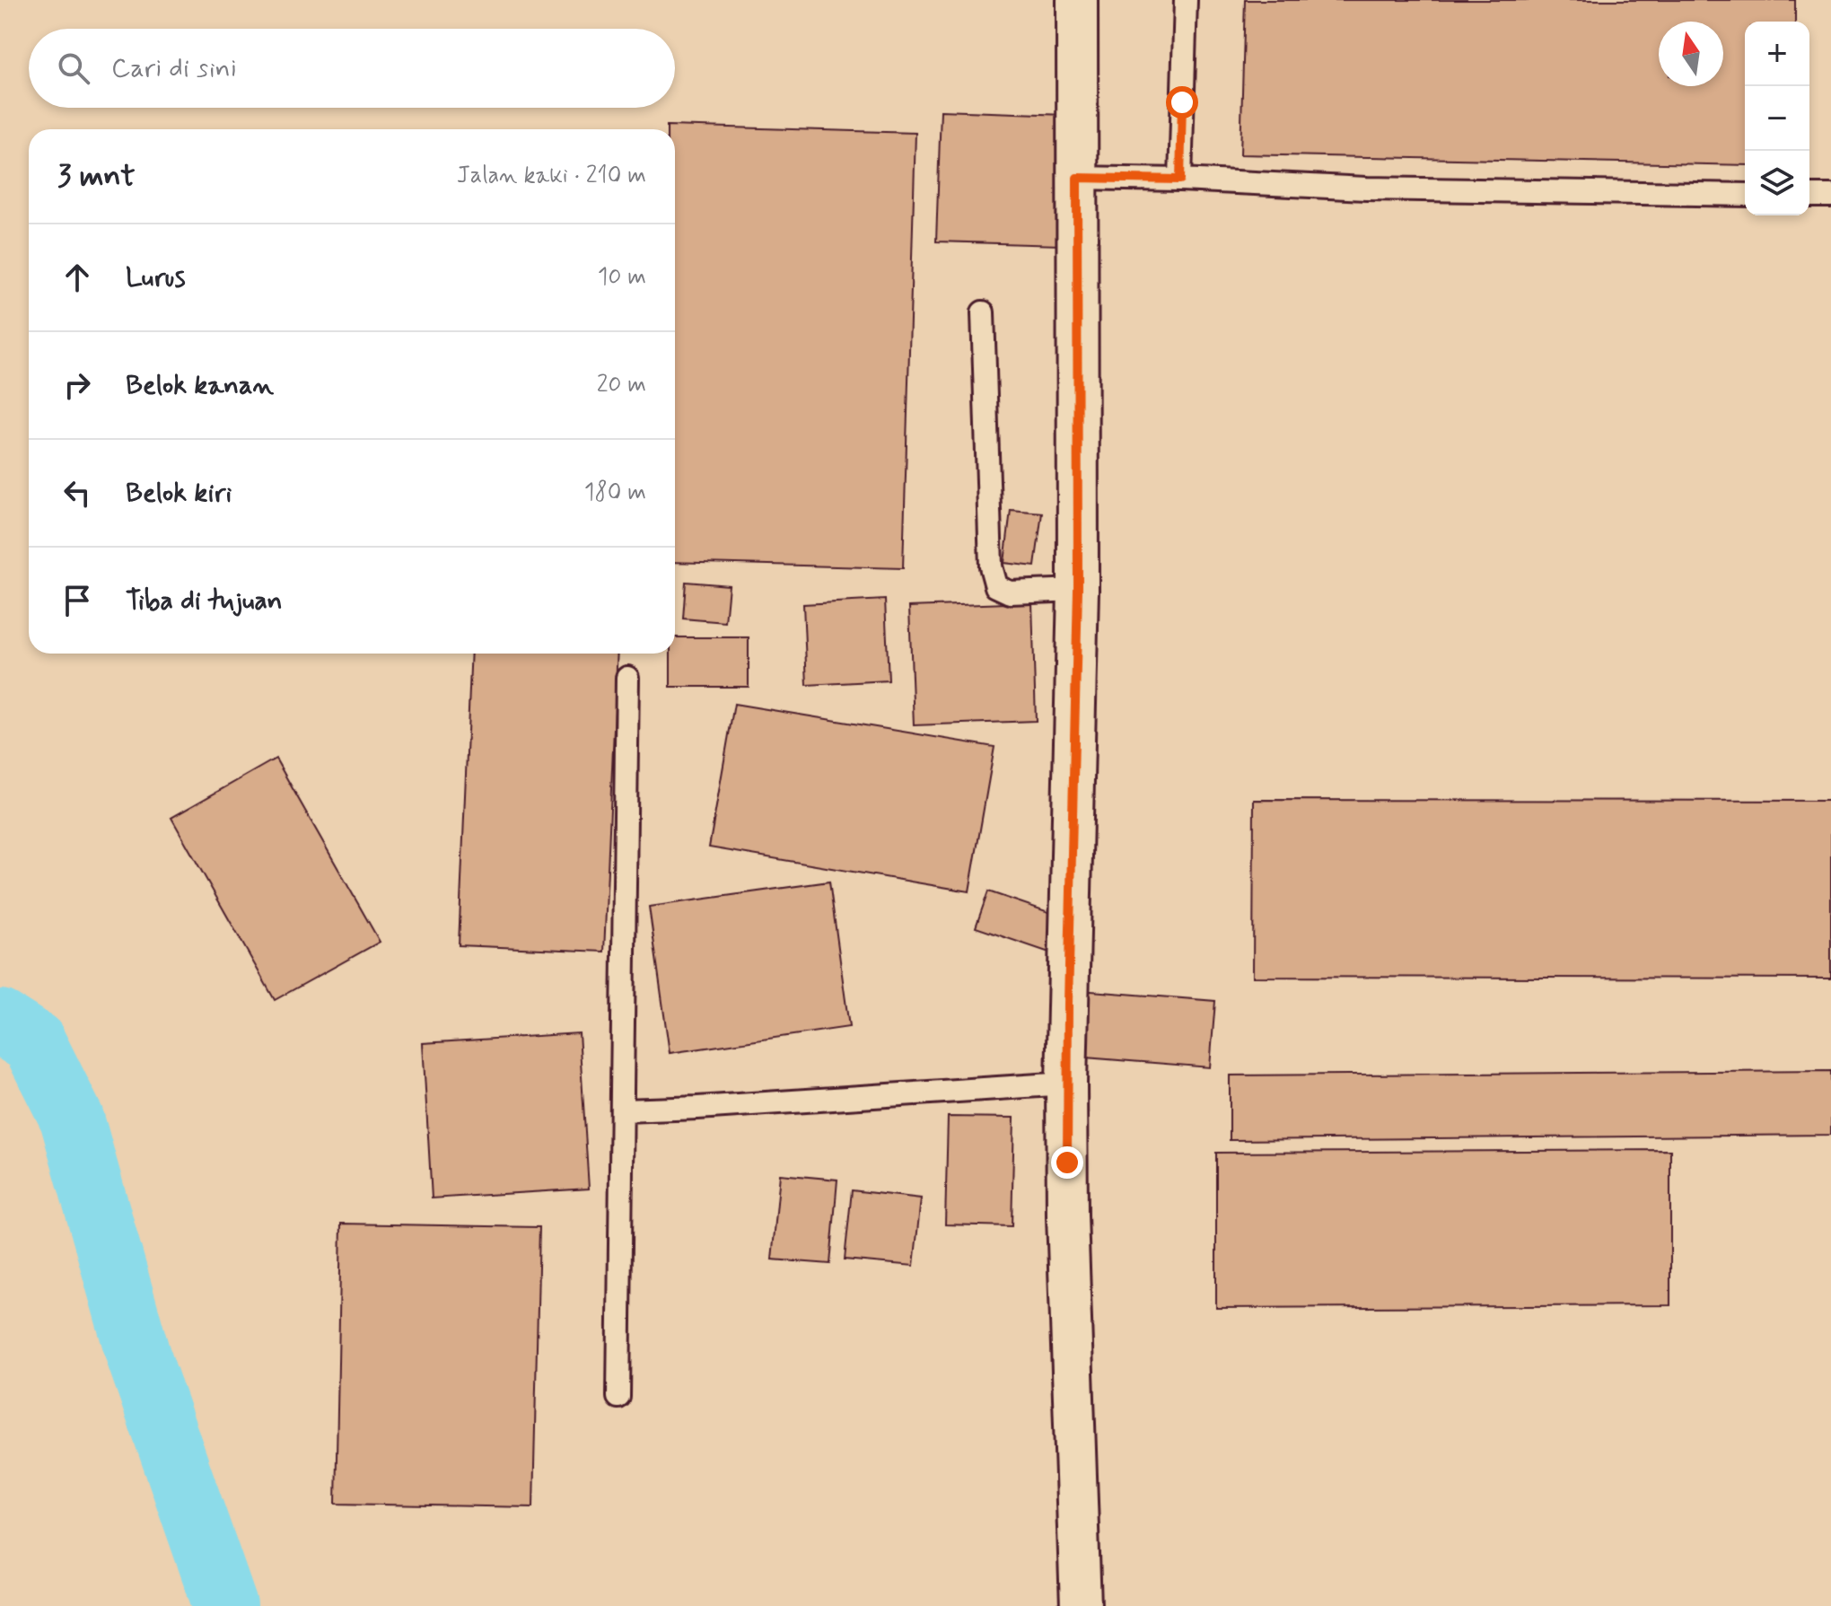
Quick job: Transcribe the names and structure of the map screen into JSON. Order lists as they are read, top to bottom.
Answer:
{
  "north": "top",
  "page": {
    "map_buttons": ["+", "−"],
    "search": "Cari di sini",
    "heading": ["3 mnt", "Jalan kaki · 210 m"],
    "list": [
      ["Lurus", "10 m"],
      ["Belok kanan", "20 m"],
      ["Belok kiri", "180 m"],
      "Tiba di tujuan"
    ]
  }
}
